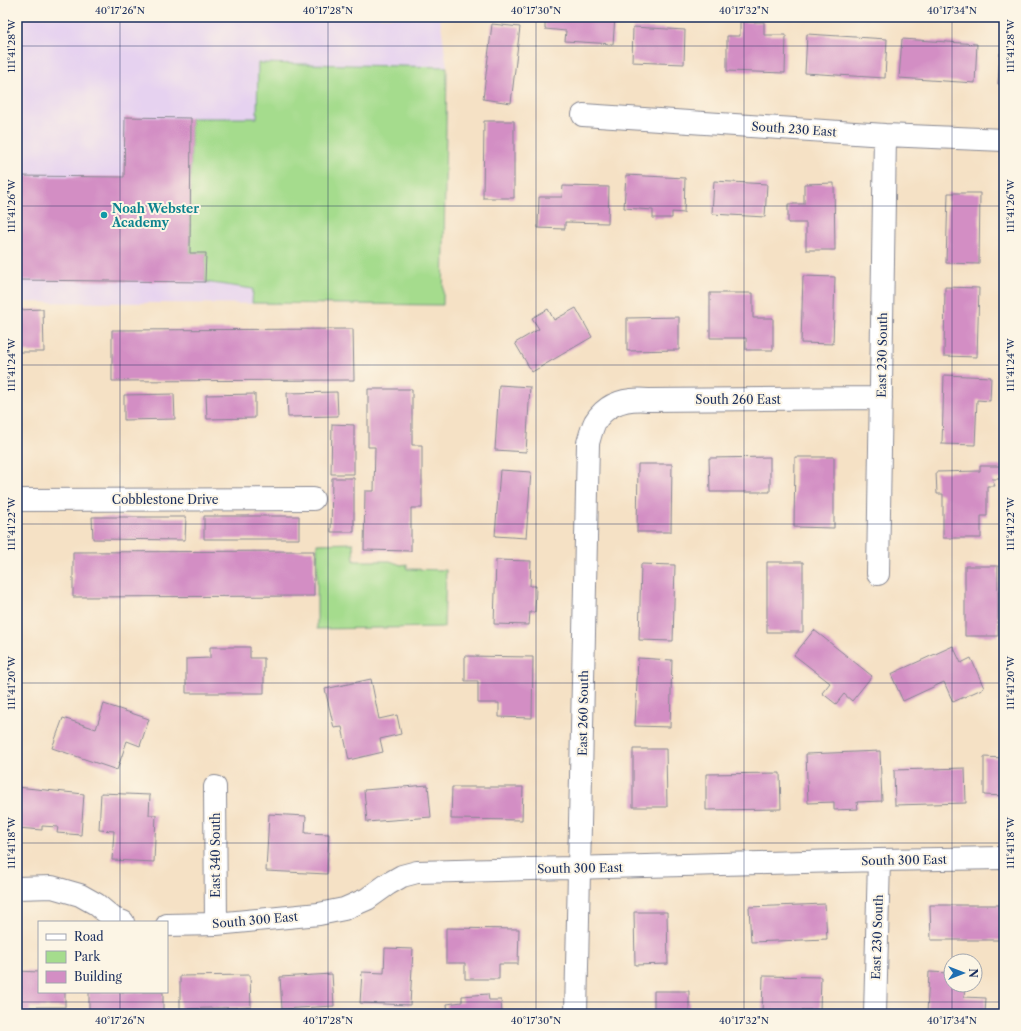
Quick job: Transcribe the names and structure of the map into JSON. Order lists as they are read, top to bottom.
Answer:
{
  "streets": {
    "street": [
      "South 230 East",
      "East 230 South",
      "South 260 East",
      "Cobblestone Drive",
      "East 260 South",
      "East 340 South",
      "South 300 East"
    ]
  },
  "crossings": [
    ["South 230 East", "East 230 South"],
    ["East 230 South", "South 260 East"],
    ["East 230 South", "South 300 East"],
    ["South 260 East", "East 260 South"],
    ["East 260 South", "South 300 East"],
    ["East 340 South", "South 300 East"]
  ],
  "places": ["Noah Webster Academy"],
  "legend": ["Road", "Park", "Building"],
  "north": "right",
  "coordinates": [
    "40°17'26\"N",
    "40°17'28\"N",
    "40°17'30\"N",
    "40°17'32\"N",
    "40°17'34\"N",
    "111°41'28\"W",
    "111°41'26\"W",
    "111°41'24\"W",
    "111°41'22\"W",
    "111°41'20\"W",
    "111°41'18\"W"
  ]
}
